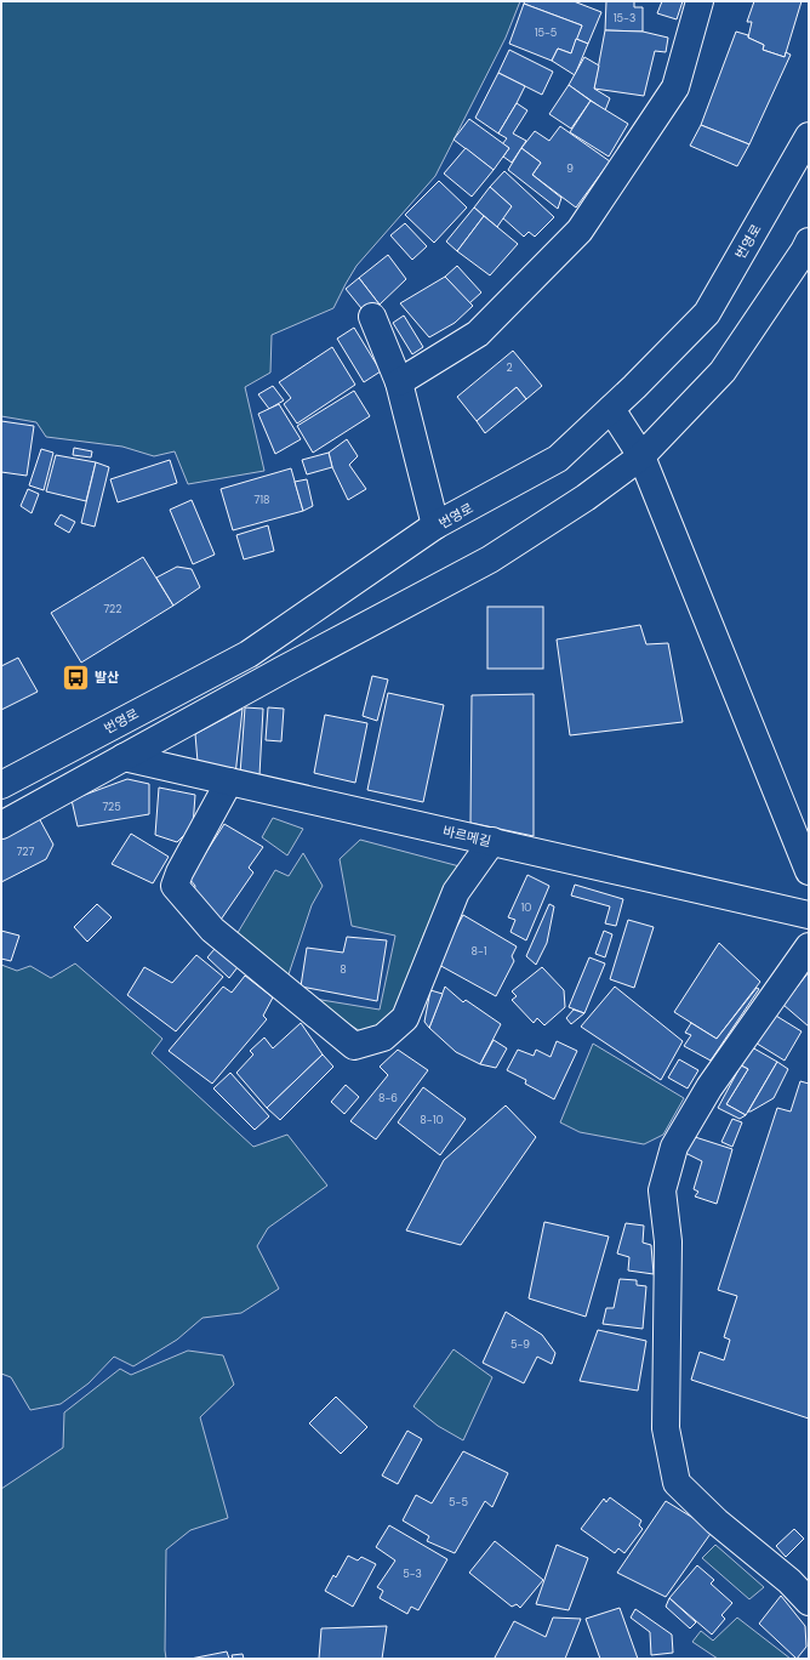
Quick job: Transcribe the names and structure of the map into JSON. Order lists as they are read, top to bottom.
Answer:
{
  "streets": {
    "street": ["번영로", "바르메길"]
  },
  "places": {
    "bus stop": ["발산"]
  },
  "house_numbers": [
    "15-3",
    "15-5",
    "9",
    "2",
    "718",
    "722",
    "725",
    "727",
    "10",
    "8-1",
    "8",
    "8-6",
    "8-10",
    "5-9",
    "5-5",
    "5-3"
  ]
}
